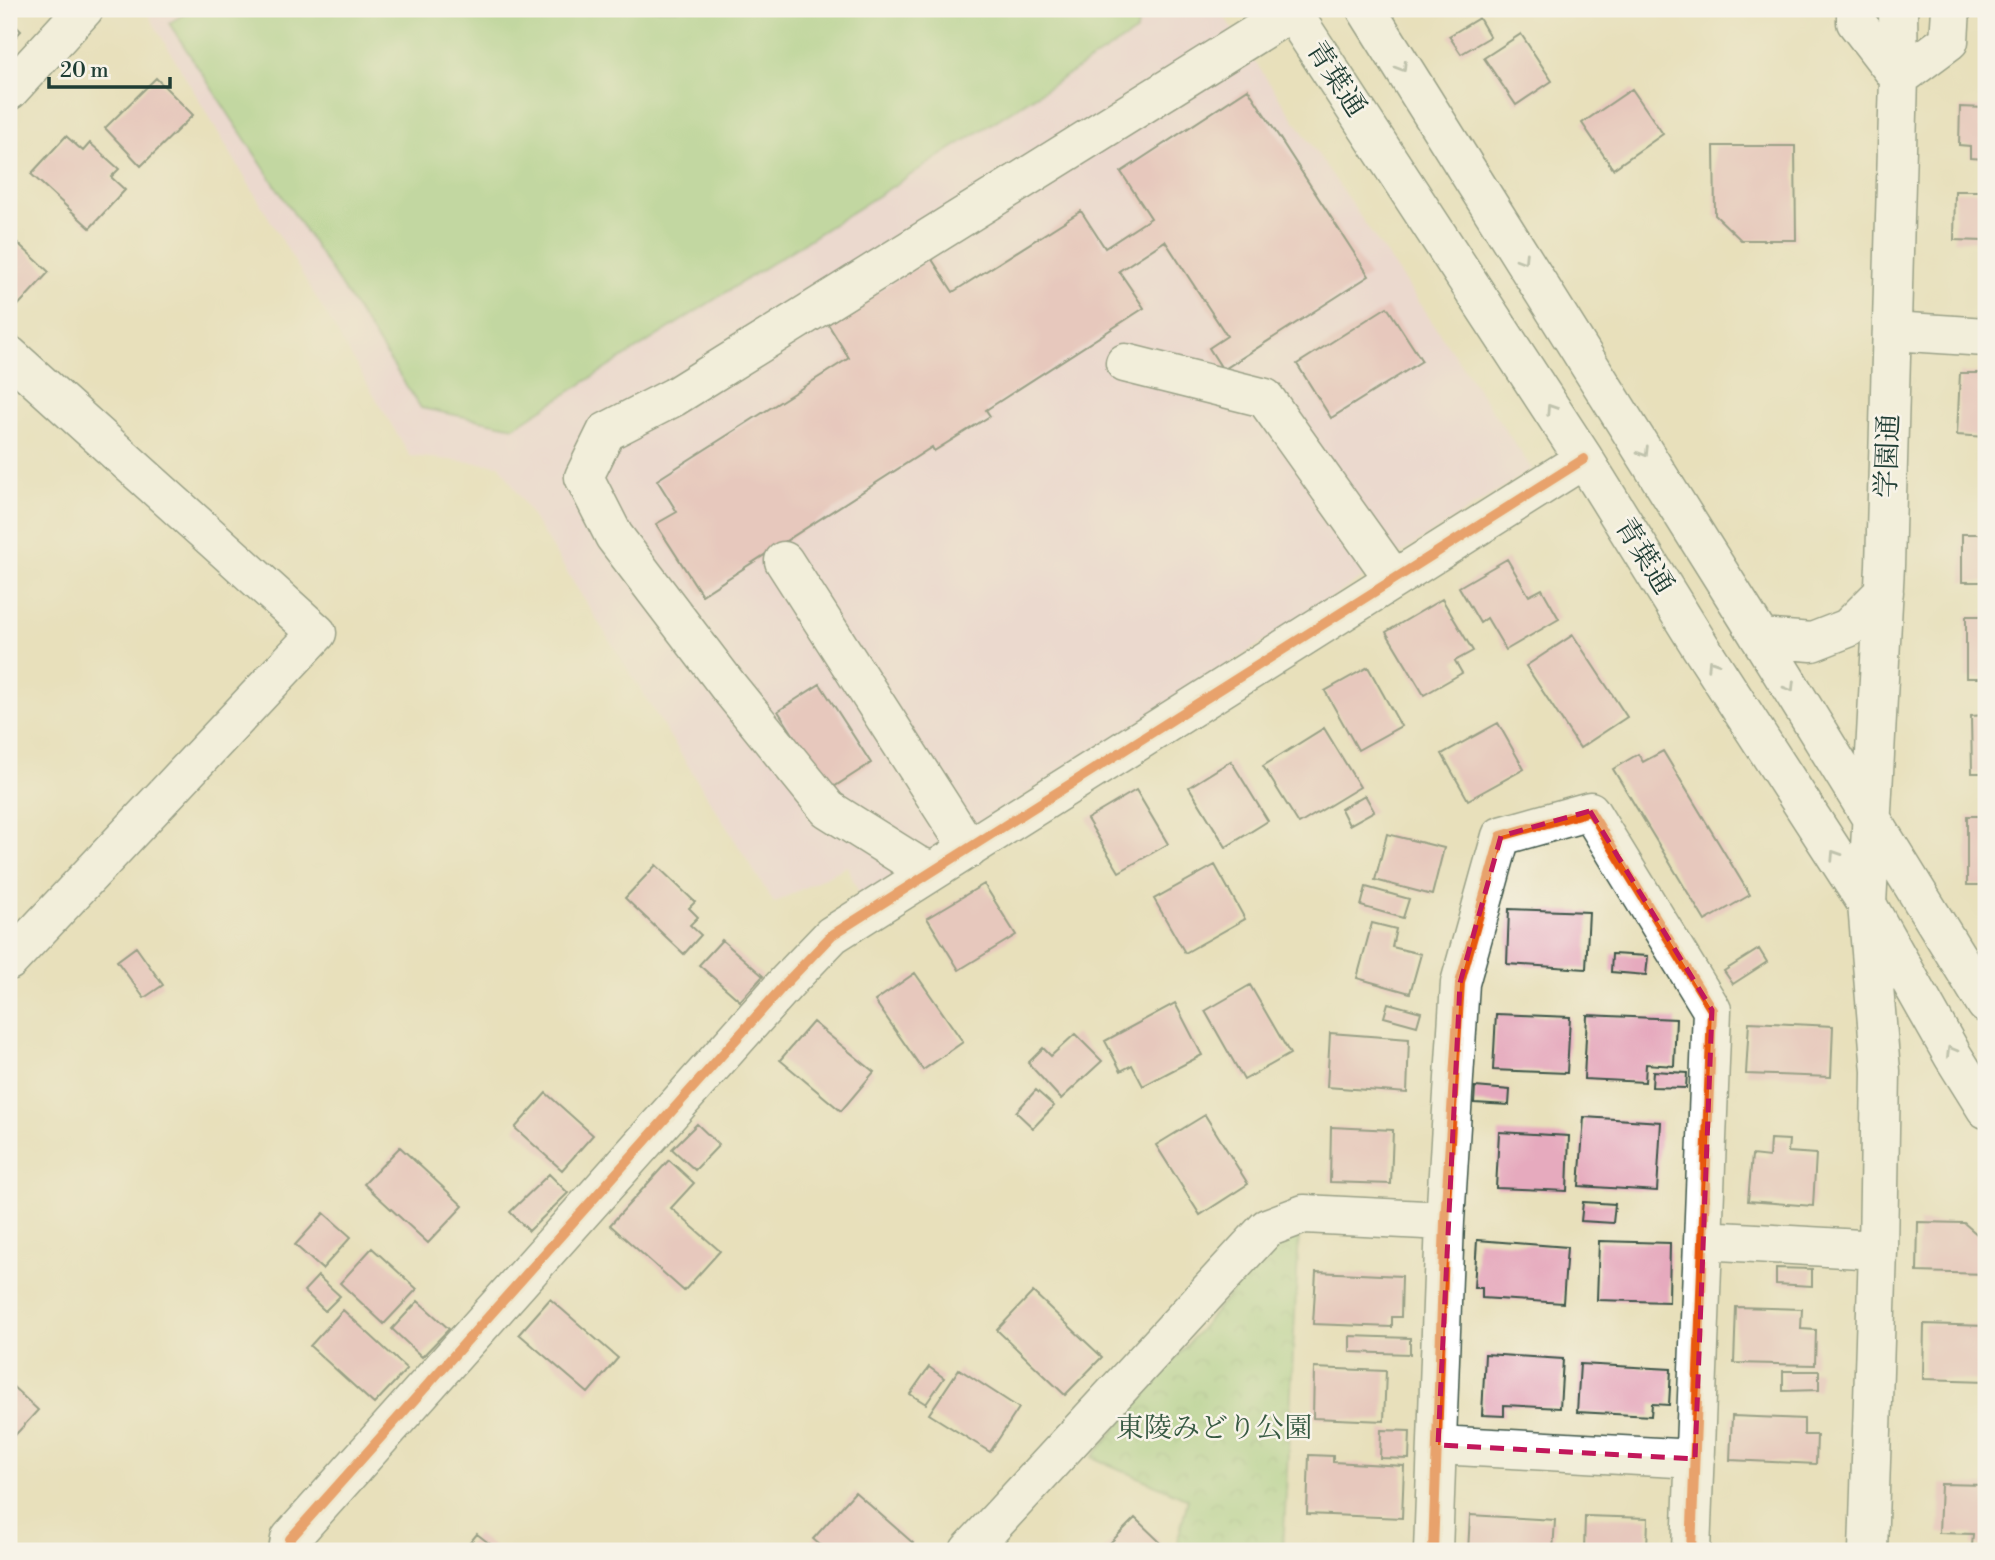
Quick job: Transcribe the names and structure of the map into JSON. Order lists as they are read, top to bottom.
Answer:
{
  "streets": {
    "street": ["青葉通", "学園通"]
  },
  "crossings": [
    ["青葉通", "学園通"]
  ],
  "parks": ["東陵みどり公園"],
  "scale_bar": "20 m"
}
